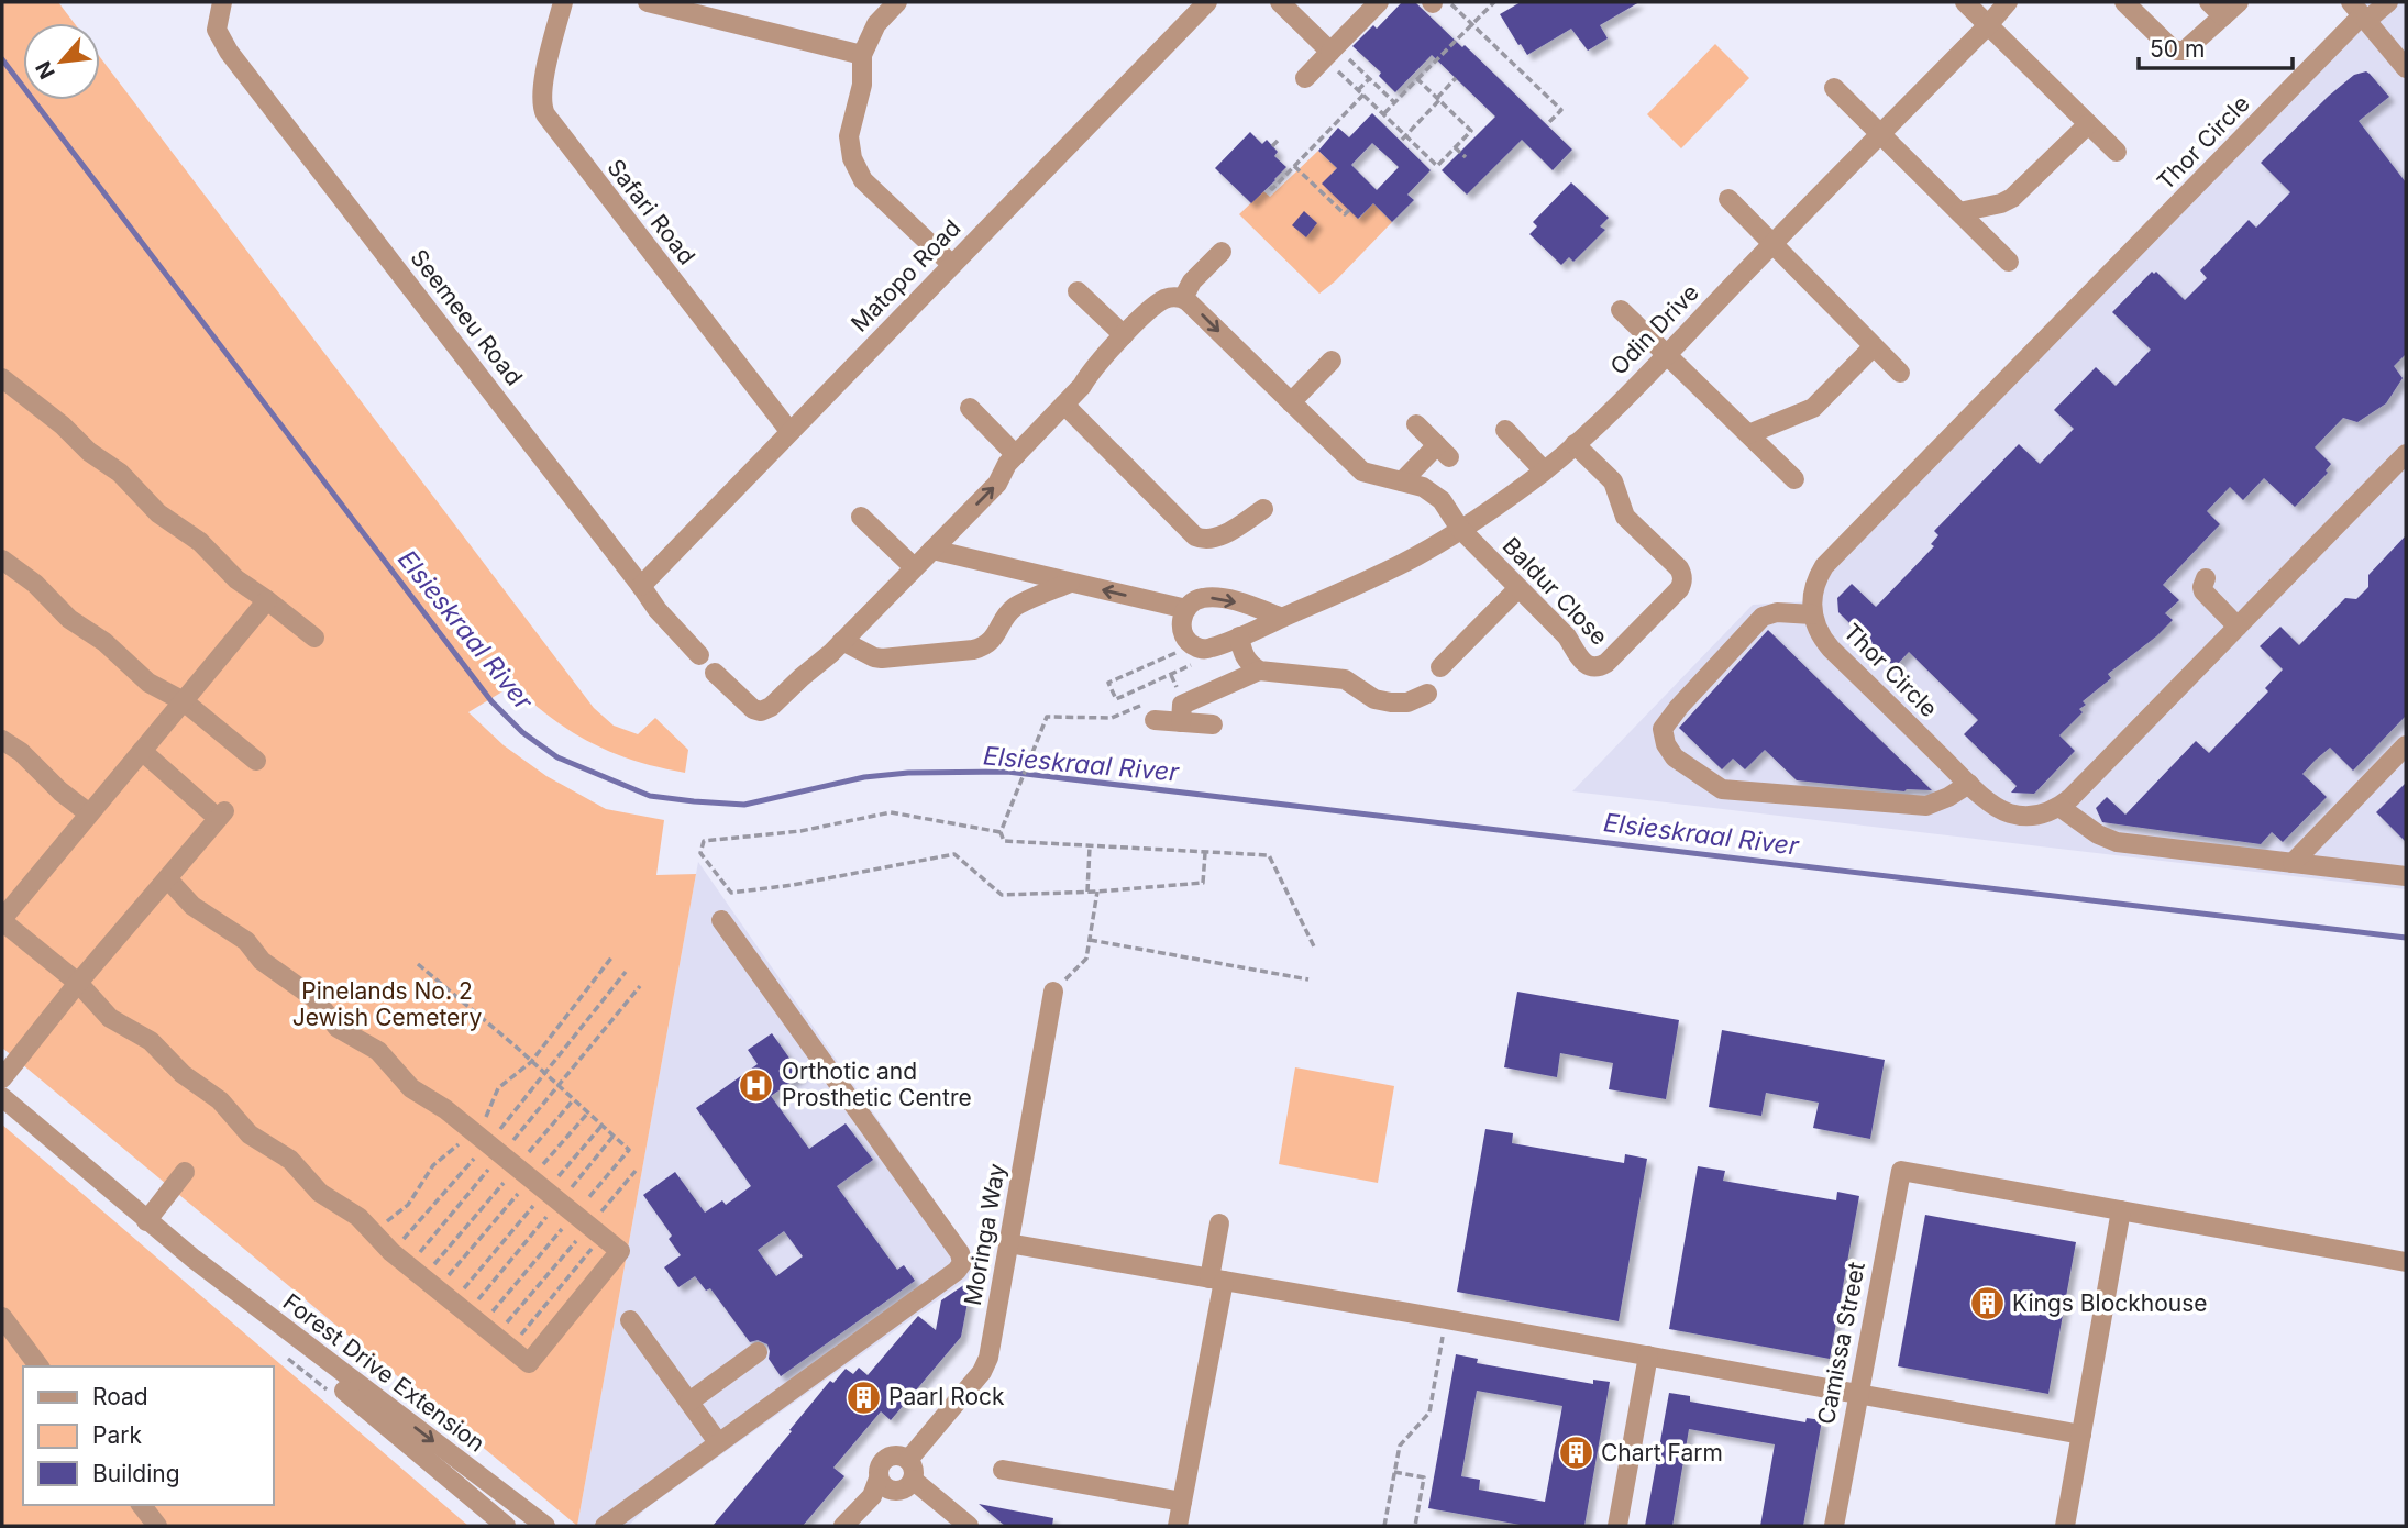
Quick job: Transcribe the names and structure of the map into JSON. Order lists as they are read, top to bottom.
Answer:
{
  "streets": {
    "street": [
      "Thor Circle",
      "Safari Road",
      "Matopo Road",
      "Seemeeu Road",
      "Odin Drive",
      "Baldur Close",
      "Moringa Way",
      "Camissa Street",
      "Forest Drive Extension"
    ]
  },
  "crossings": [
    ["Safari Road", "Matopo Road"],
    ["Matopo Road", "Seemeeu Road"],
    ["Odin Drive", "Baldur Close"]
  ],
  "water": ["Elsieskraal River"],
  "parks": ["Pinelands No. 2 Jewish Cemetery"],
  "places": {
    "hospital": ["Orthotic and Prosthetic Centre"],
    "building": ["Kings Blockhouse", "Paarl Rock", "Chart Farm"]
  },
  "legend": ["Road", "Park", "Building"],
  "scale_bar": "50 m",
  "north": "bottom left"
}
